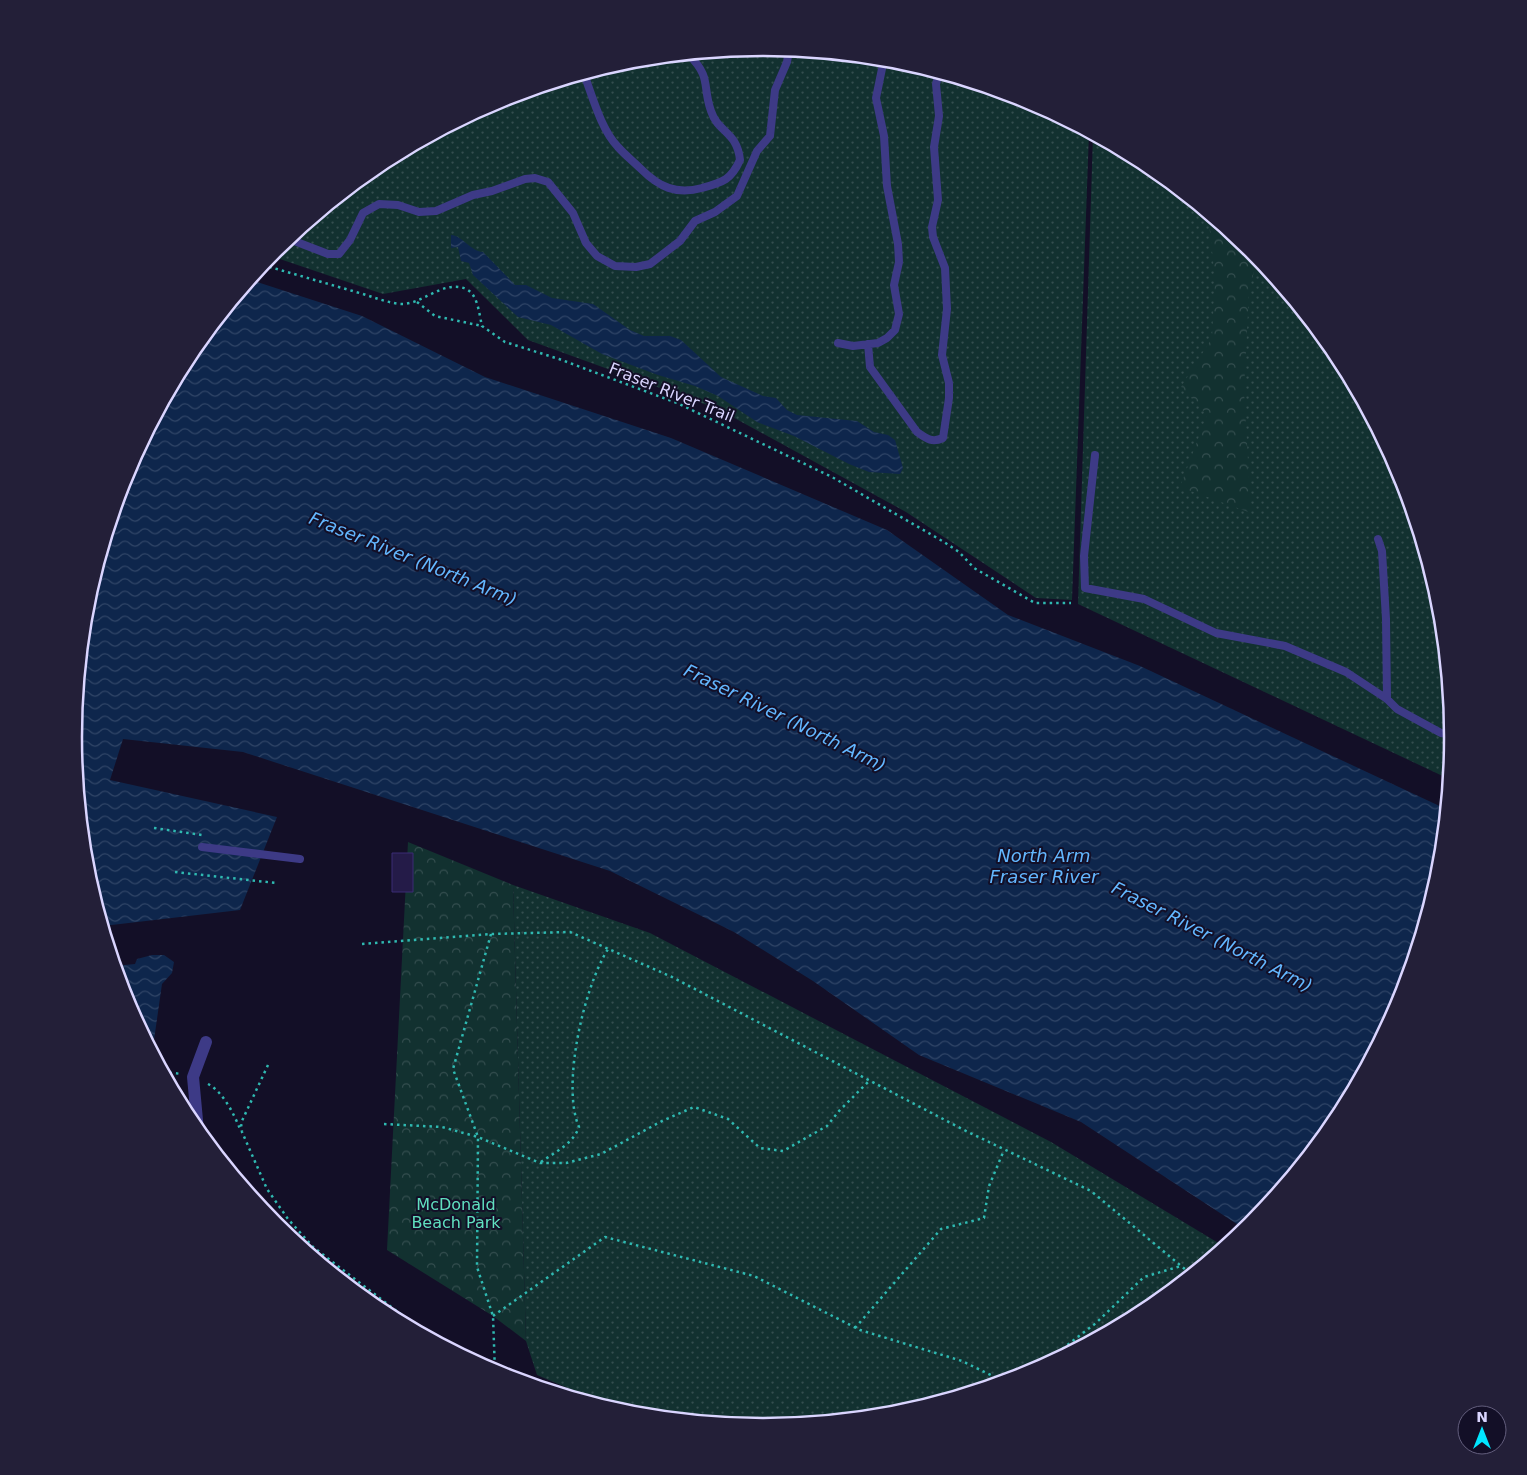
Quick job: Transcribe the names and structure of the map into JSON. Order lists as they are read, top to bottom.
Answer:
{
  "streets": {
    "path": ["Fraser River Trail"]
  },
  "water": ["Fraser River (North Arm)", "North Arm Fraser River"],
  "parks": ["McDonald Beach Park"],
  "north": "top"
}
